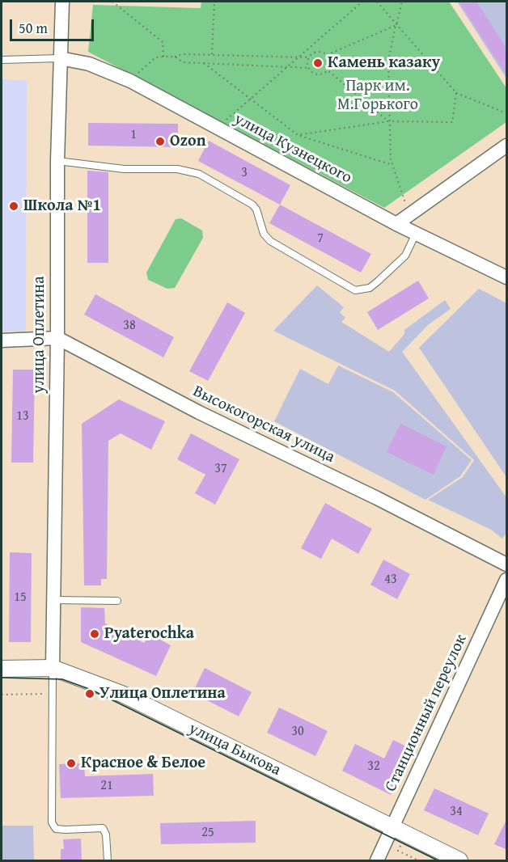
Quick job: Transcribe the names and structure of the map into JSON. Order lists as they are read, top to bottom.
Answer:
{
  "streets": {
    "street": [
      "улица Кузнецкого",
      "улица Оплетина",
      "Высокогорская улица",
      "Станционный переулок",
      "улица Быкова"
    ]
  },
  "crossings": [
    ["улица Кузнецкого", "улица Оплетина"],
    ["улица Оплетина", "Высокогорская улица"],
    ["улица Оплетина", "улица Быкова"],
    ["Станционный переулок", "улица Быкова"]
  ],
  "parks": ["Парк им. М.Горького"],
  "places": [
    "Камень казаку",
    "Ozon",
    "Школа №1",
    "Pyaterochka",
    "Улица Оплетина",
    "Красное & Белое"
  ],
  "house_numbers": [
    "1",
    "3",
    "7",
    "38",
    "13",
    "37",
    "43",
    "15",
    "30",
    "32",
    "21",
    "34",
    "25"
  ],
  "scale_bar": "50 m"
}
